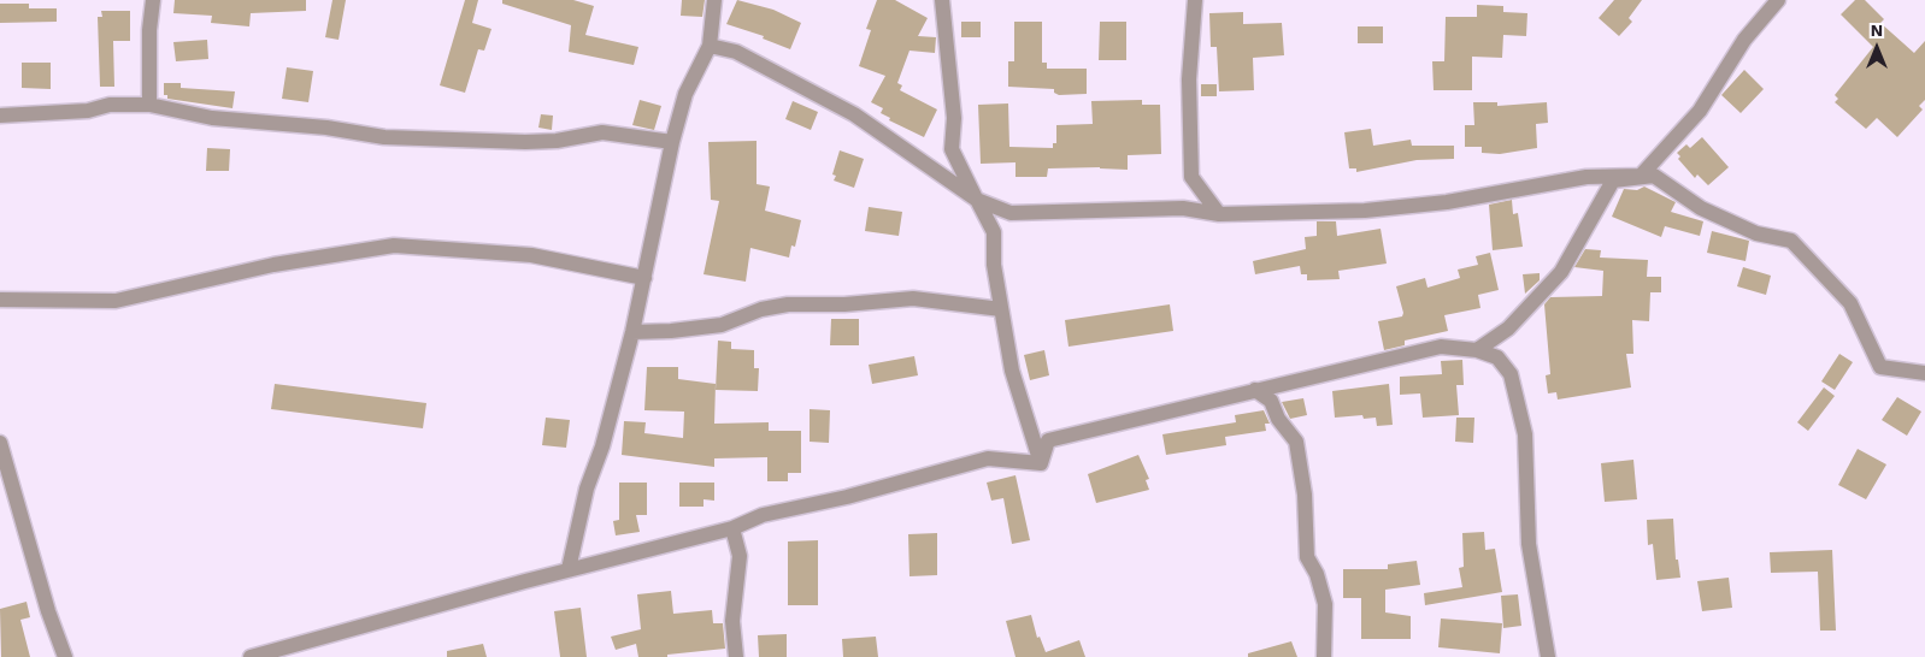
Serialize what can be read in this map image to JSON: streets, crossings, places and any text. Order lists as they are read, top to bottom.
{
  "north": "top"
}
